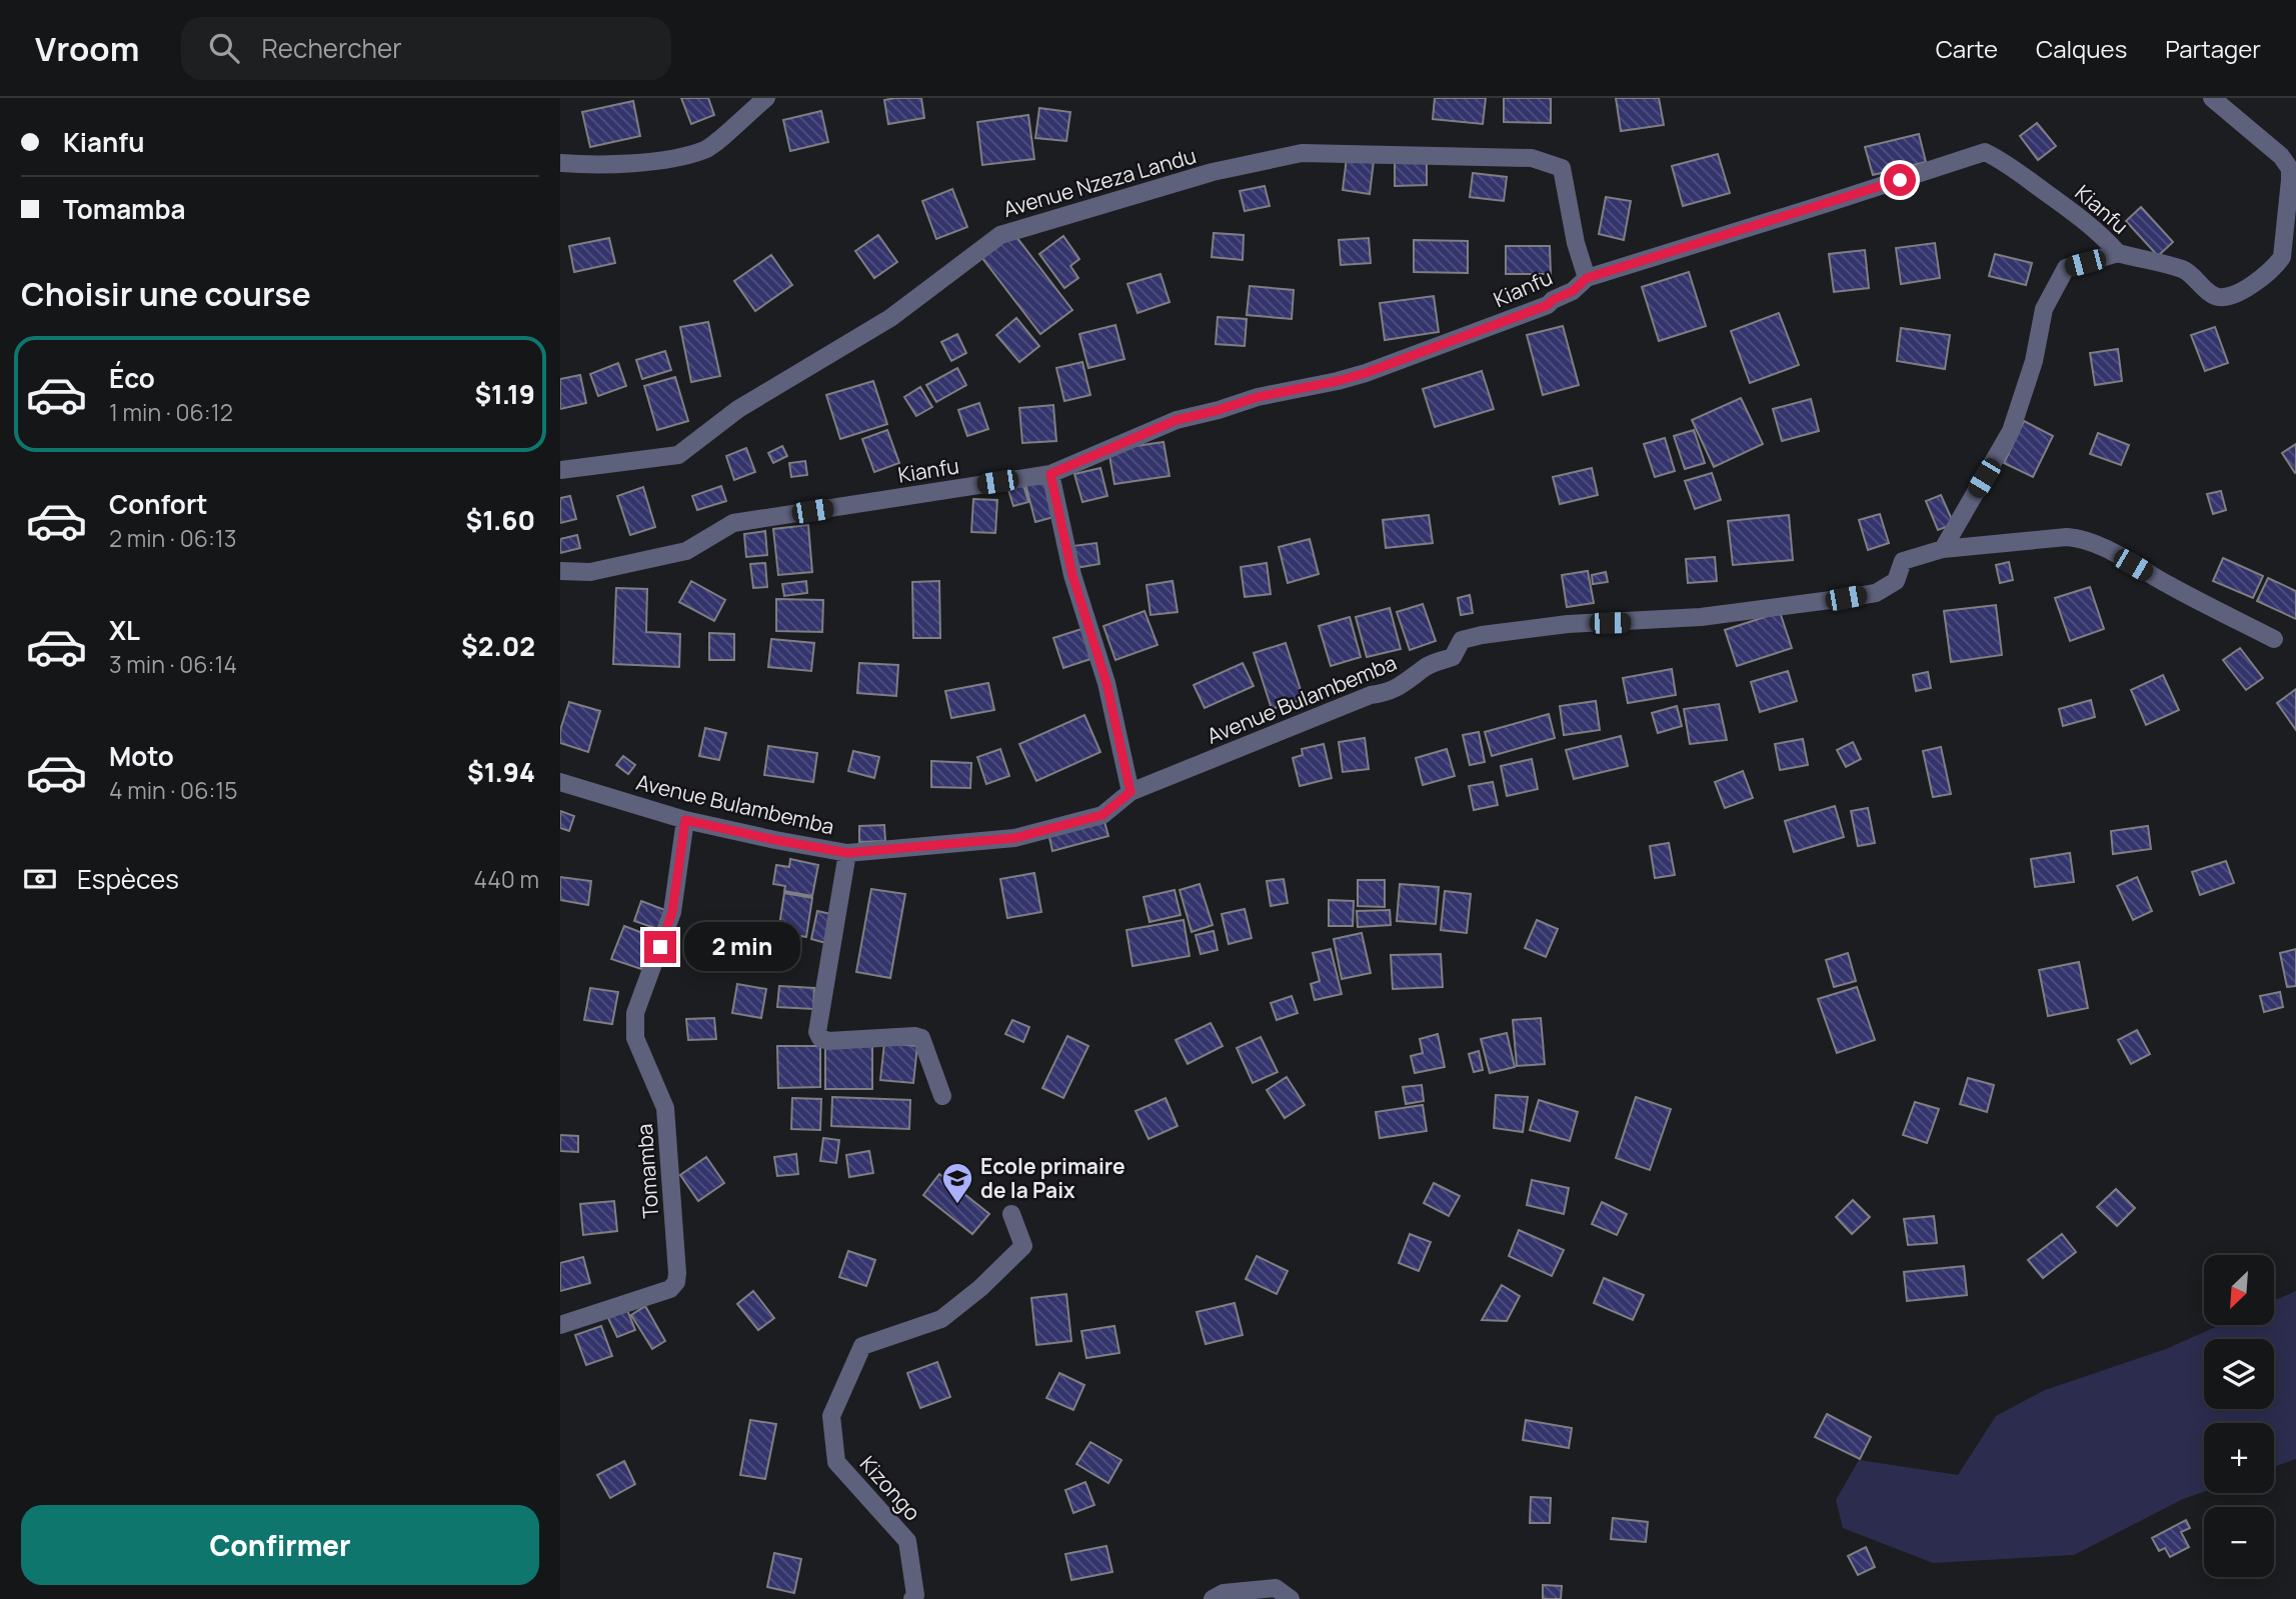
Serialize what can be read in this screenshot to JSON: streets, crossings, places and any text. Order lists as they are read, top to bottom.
{
  "streets": {
    "street": [
      "Avenue Nzeza Landu",
      "Kianfu",
      "Avenue Bulambemba",
      "Tomamba",
      "Kizongo"
    ]
  },
  "crossings": [
    ["Avenue Nzeza Landu", "Kianfu"],
    ["Kianfu", "Avenue Bulambemba"],
    ["Avenue Bulambemba", "Tomamba"]
  ],
  "places": {
    "school or university": ["Ecole primaire de la Paix"]
  },
  "north": "bottom left",
  "page": {
    "header": "Vroom",
    "search": "Rechercher",
    "nav": ["Carte", "Calques", "Partager"],
    "banner": ["Kianfu", "Tomamba"],
    "heading": "Choisir une course",
    "list": [
      {
        "name": "Éco",
        "note": "1 min · 06:12",
        "value": "$1.19"
      },
      {
        "name": "Confort",
        "note": "2 min · 06:13",
        "value": "$1.60"
      },
      {
        "name": "XL",
        "note": "3 min · 06:14",
        "value": "$2.02"
      },
      {
        "name": "Moto",
        "note": "4 min · 06:15",
        "value": "$1.94"
      }
    ],
    "pay": ["Espèces", "440 m"],
    "bubble": "2 min",
    "map_buttons": ["+", "−"],
    "buttons": "Confirmer"
  }
}
